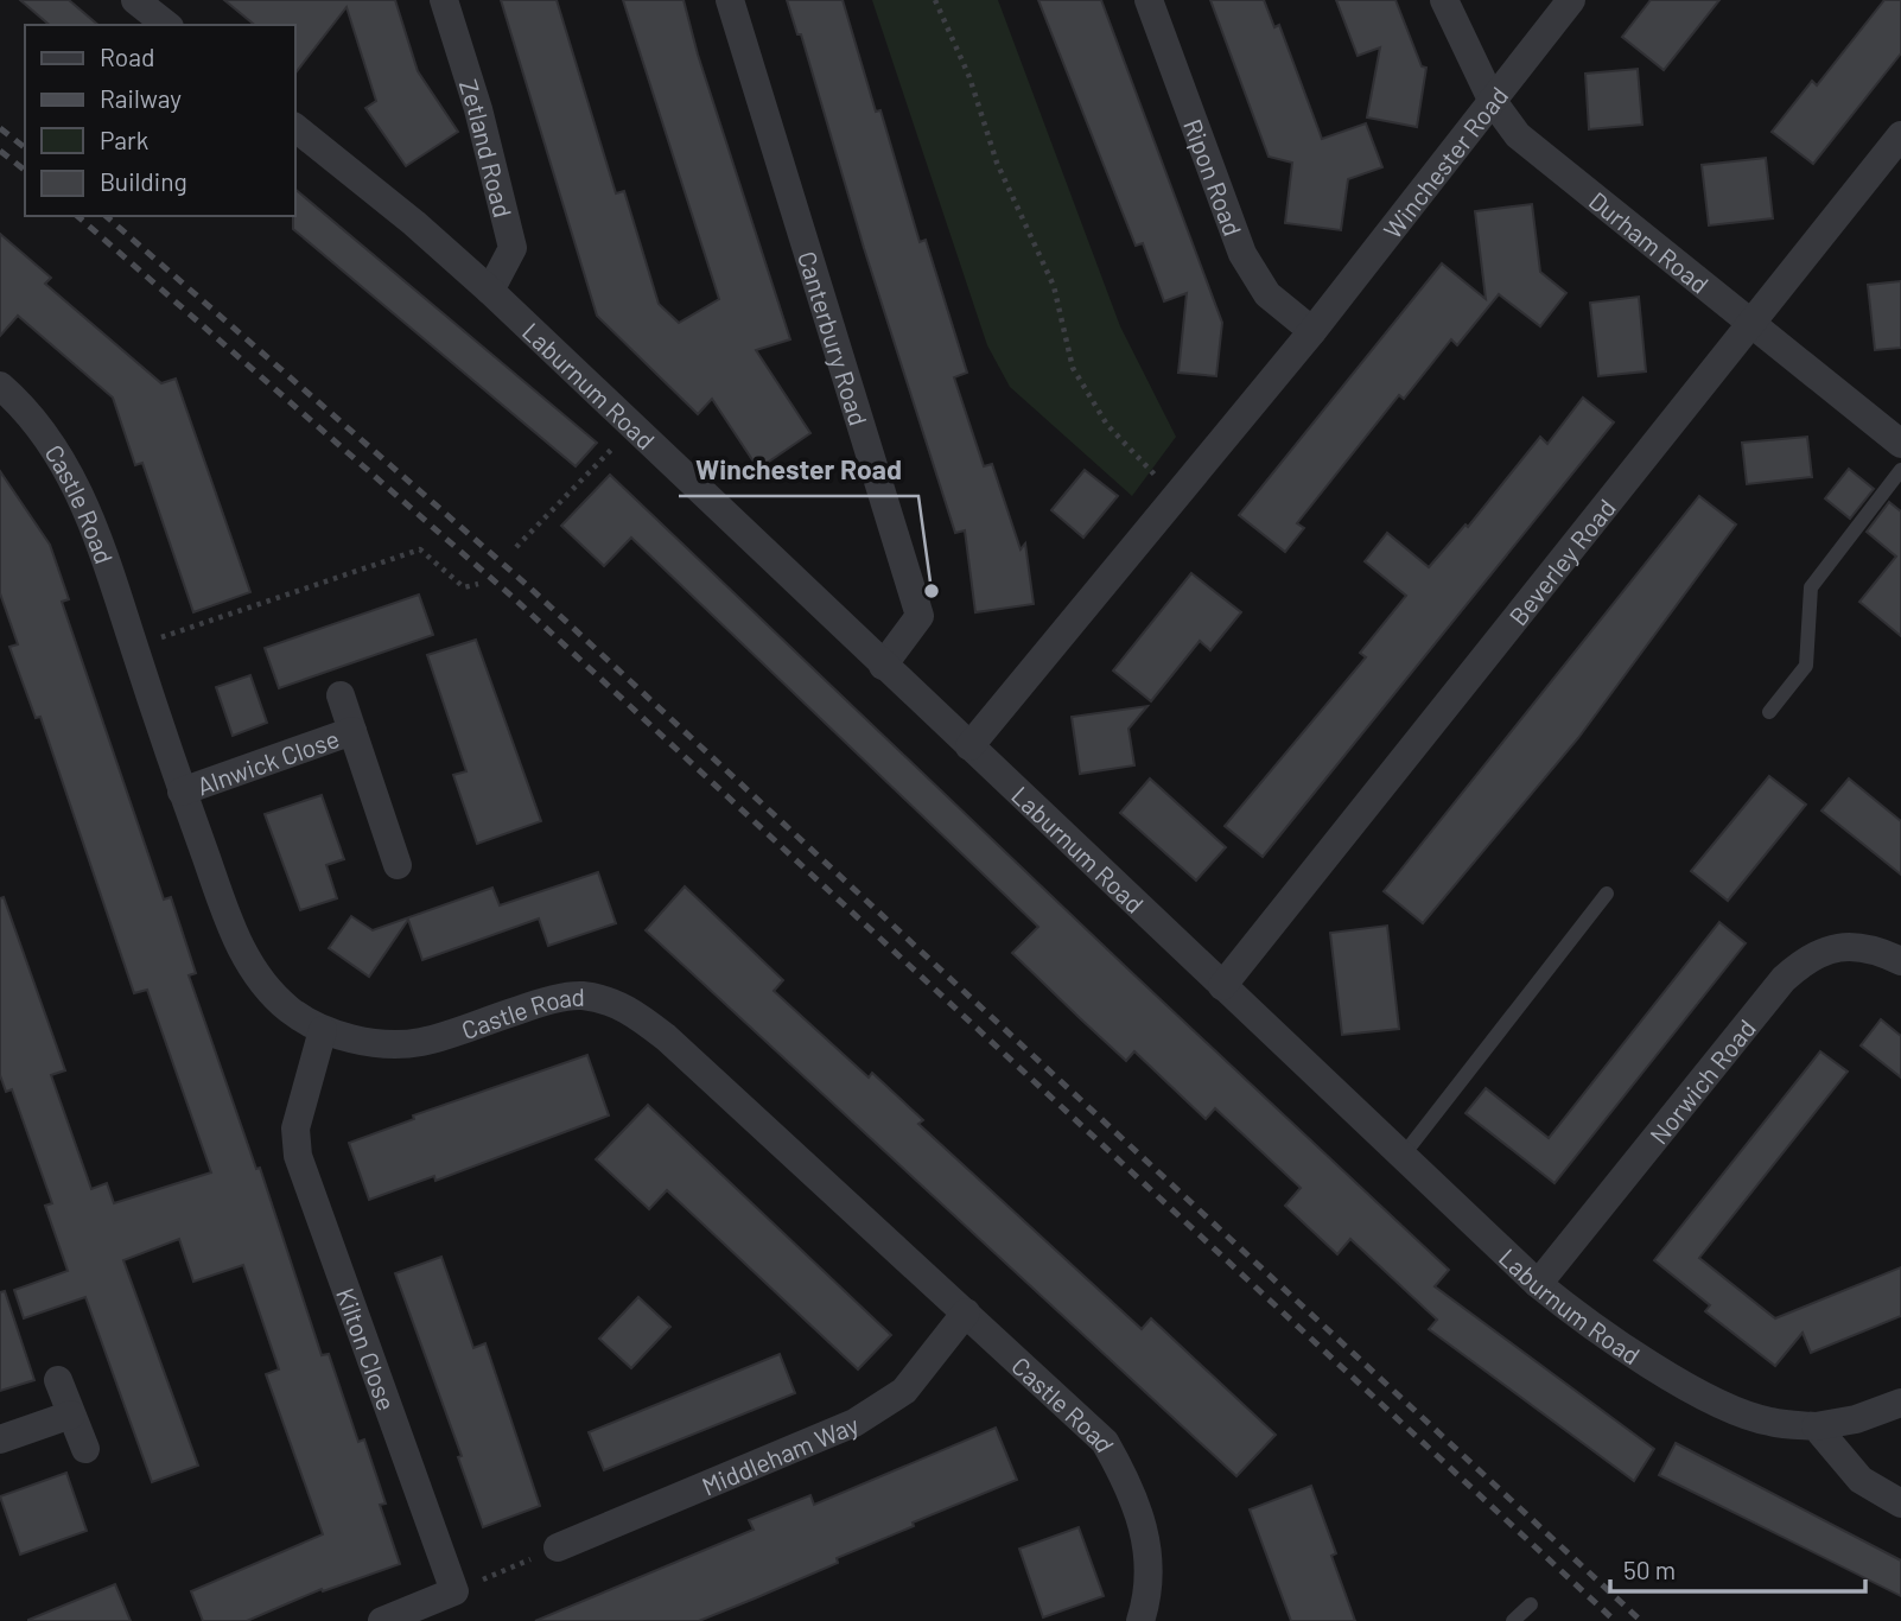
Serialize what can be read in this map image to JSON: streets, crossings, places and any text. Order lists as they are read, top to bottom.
{
  "streets": {
    "street": [
      "Zetland Road",
      "Winchester Road",
      "Ripon Road",
      "Durham Road",
      "Canterbury Road",
      "Laburnum Road",
      "Castle Road",
      "Beverley Road",
      "Alnwick Close",
      "Norwich Road",
      "Kilton Close",
      "Middleham Way"
    ]
  },
  "crossings": [
    ["Zetland Road", "Laburnum Road"],
    ["Winchester Road", "Ripon Road"],
    ["Winchester Road", "Durham Road"],
    ["Winchester Road", "Laburnum Road"],
    ["Durham Road", "Beverley Road"],
    ["Canterbury Road", "Laburnum Road"],
    ["Laburnum Road", "Beverley Road"],
    ["Laburnum Road", "Norwich Road"],
    ["Castle Road", "Alnwick Close"],
    ["Castle Road", "Kilton Close"],
    ["Castle Road", "Middleham Way"]
  ],
  "places": ["Winchester Road"],
  "legend": [
    "Road",
    "Railway",
    "Park",
    "Building"
  ],
  "scale_bar": "50 m"
}
